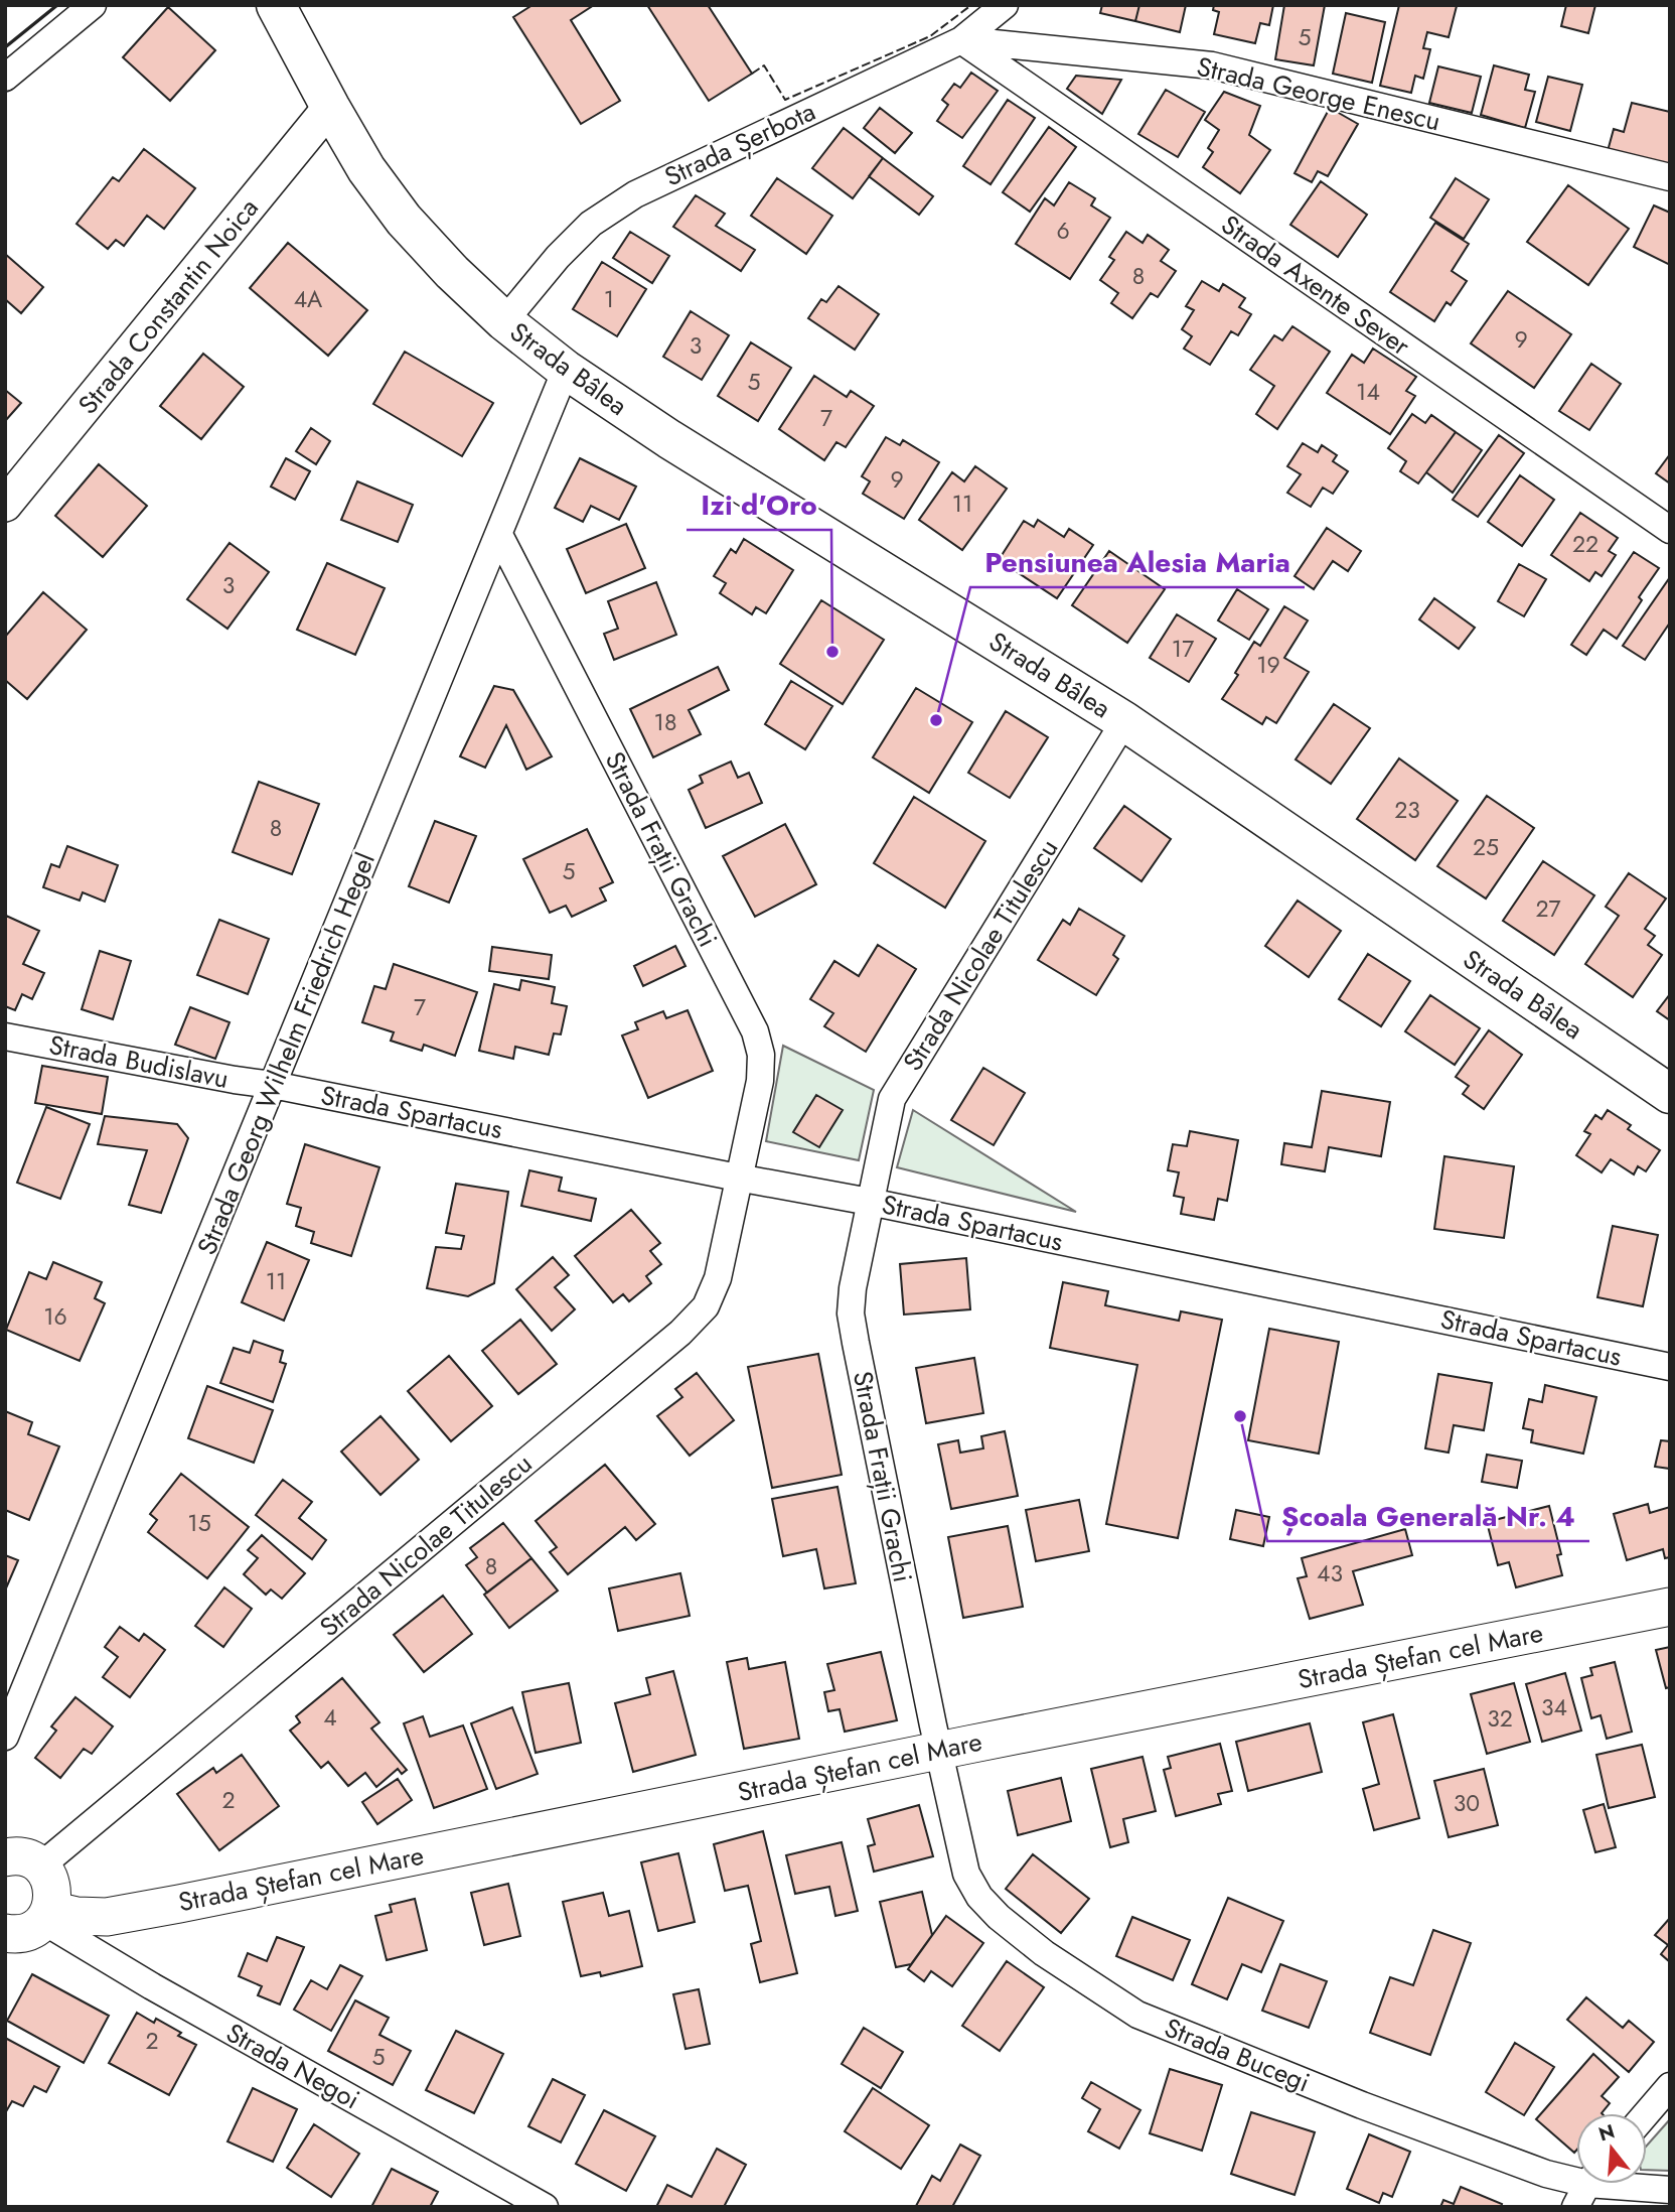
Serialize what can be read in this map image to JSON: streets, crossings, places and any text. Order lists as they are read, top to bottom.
{
  "streets": {
    "main road": ["Strada Bâlea", "Strada Ștefan cel Mare"],
    "street": [
      "Strada George Enescu",
      "Strada Șerbota",
      "Strada Axente Sever",
      "Strada Constantin Noica",
      "Strada Frații Grachi",
      "Strada Nicolae Titulescu",
      "Strada Georg Wilhelm Friedrich Hegel",
      "Strada Budislavu",
      "Strada Spartacus",
      "Strada Bucegi",
      "Strada Negoi"
    ]
  },
  "crossings": [
    ["Strada George Enescu", "Strada Șerbota"],
    ["Strada George Enescu", "Strada Axente Sever"],
    ["Strada Șerbota", "Strada Axente Sever"],
    ["Strada Șerbota", "Strada Bâlea"],
    ["Strada Constantin Noica", "Strada Bâlea"],
    ["Strada Bâlea", "Strada Nicolae Titulescu"],
    ["Strada Bâlea", "Strada Georg Wilhelm Friedrich Hegel"],
    ["Strada Frații Grachi", "Strada Nicolae Titulescu"],
    ["Strada Frații Grachi", "Strada Georg Wilhelm Friedrich Hegel"],
    ["Strada Frații Grachi", "Strada Spartacus"],
    ["Strada Frații Grachi", "Strada Ștefan cel Mare"],
    ["Strada Frații Grachi", "Strada Bucegi"],
    ["Strada Nicolae Titulescu", "Strada Spartacus"],
    ["Strada Georg Wilhelm Friedrich Hegel", "Strada Budislavu"],
    ["Strada Georg Wilhelm Friedrich Hegel", "Strada Spartacus"],
    ["Strada Budislavu", "Strada Spartacus"],
    ["Strada Ștefan cel Mare", "Strada Bucegi"],
    ["Strada Ștefan cel Mare", "Strada Negoi"]
  ],
  "places": ["Izi d'Oro", "Pensiunea Alesia Maria", "Școala Generală Nr. 4"],
  "house_numbers": [
    "5",
    "6",
    "8",
    "4A",
    "1",
    "9",
    "3",
    "5",
    "14",
    "7",
    "9",
    "11",
    "22",
    "3",
    "17",
    "19",
    "18",
    "23",
    "8",
    "25",
    "5",
    "27",
    "7",
    "11",
    "16",
    "15",
    "8",
    "43",
    "34",
    "4",
    "32",
    "2",
    "30",
    "2",
    "5"
  ],
  "north": "top"
}
